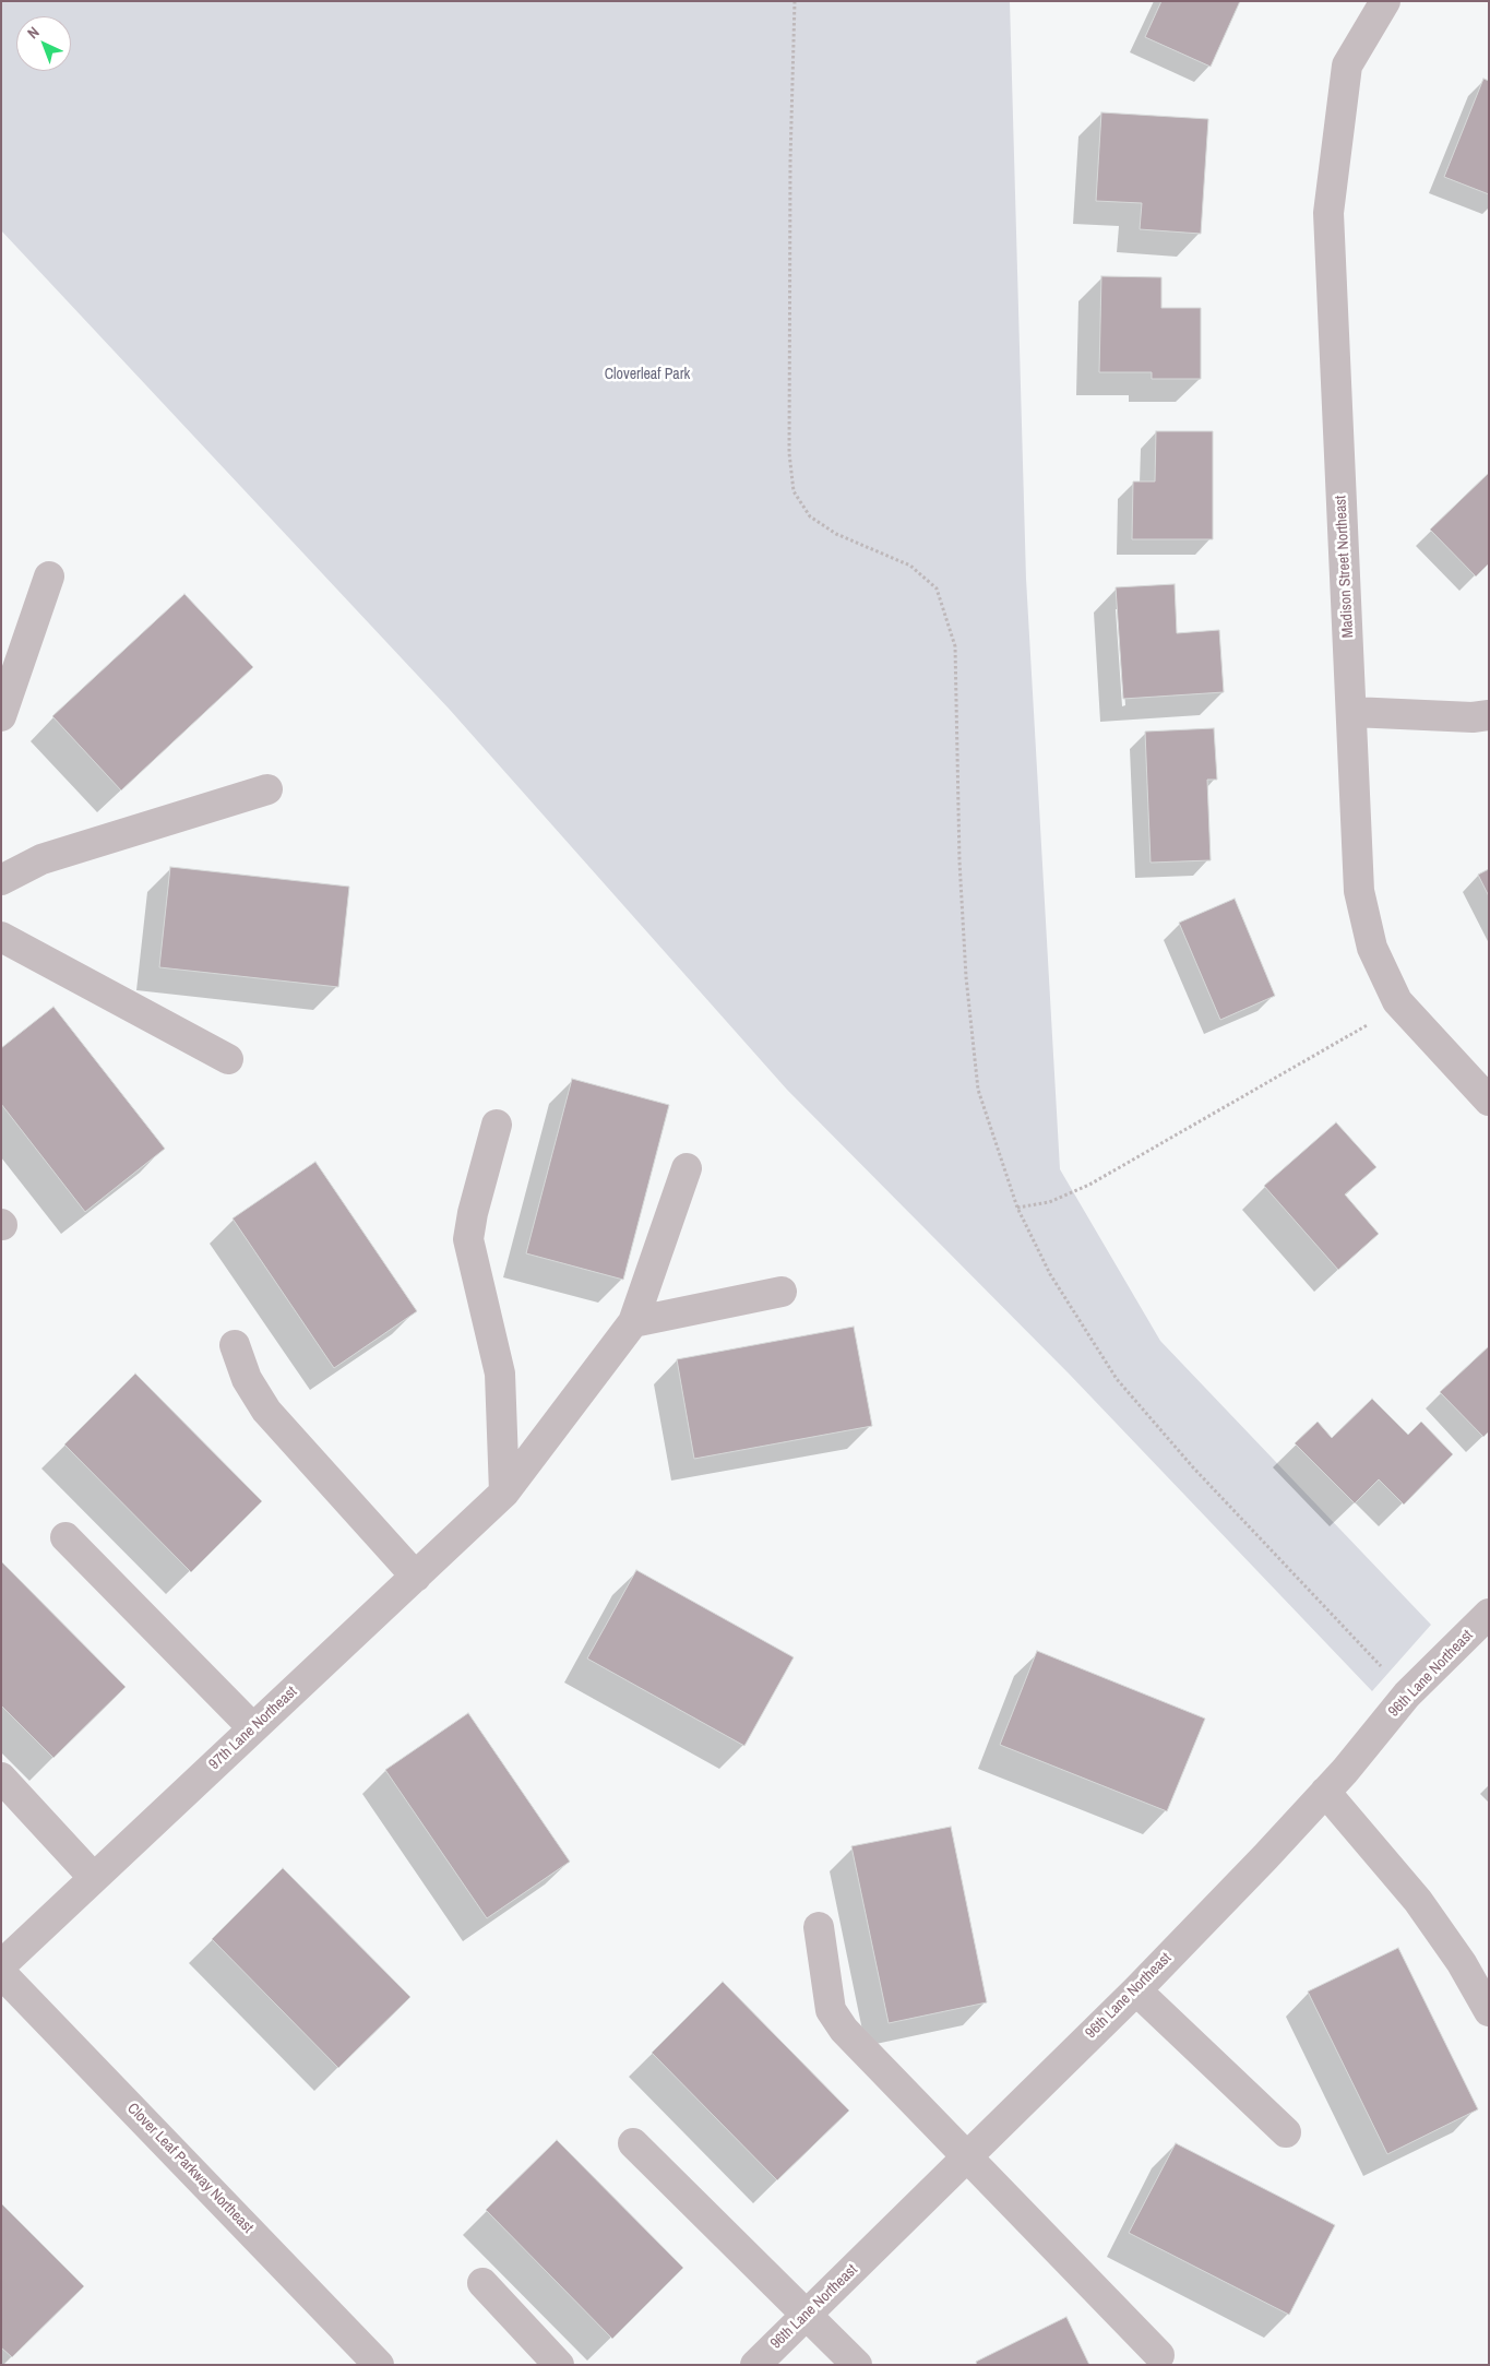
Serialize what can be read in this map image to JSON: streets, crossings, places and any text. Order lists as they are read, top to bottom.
{
  "streets": {
    "street": [
      "Madison Street Northeast",
      "96th Lane Northeast",
      "97th Lane Northeast",
      "Clover Leaf Parkway Northeast"
    ]
  },
  "parks": ["Cloverleaf Park"],
  "north": "top left"
}
